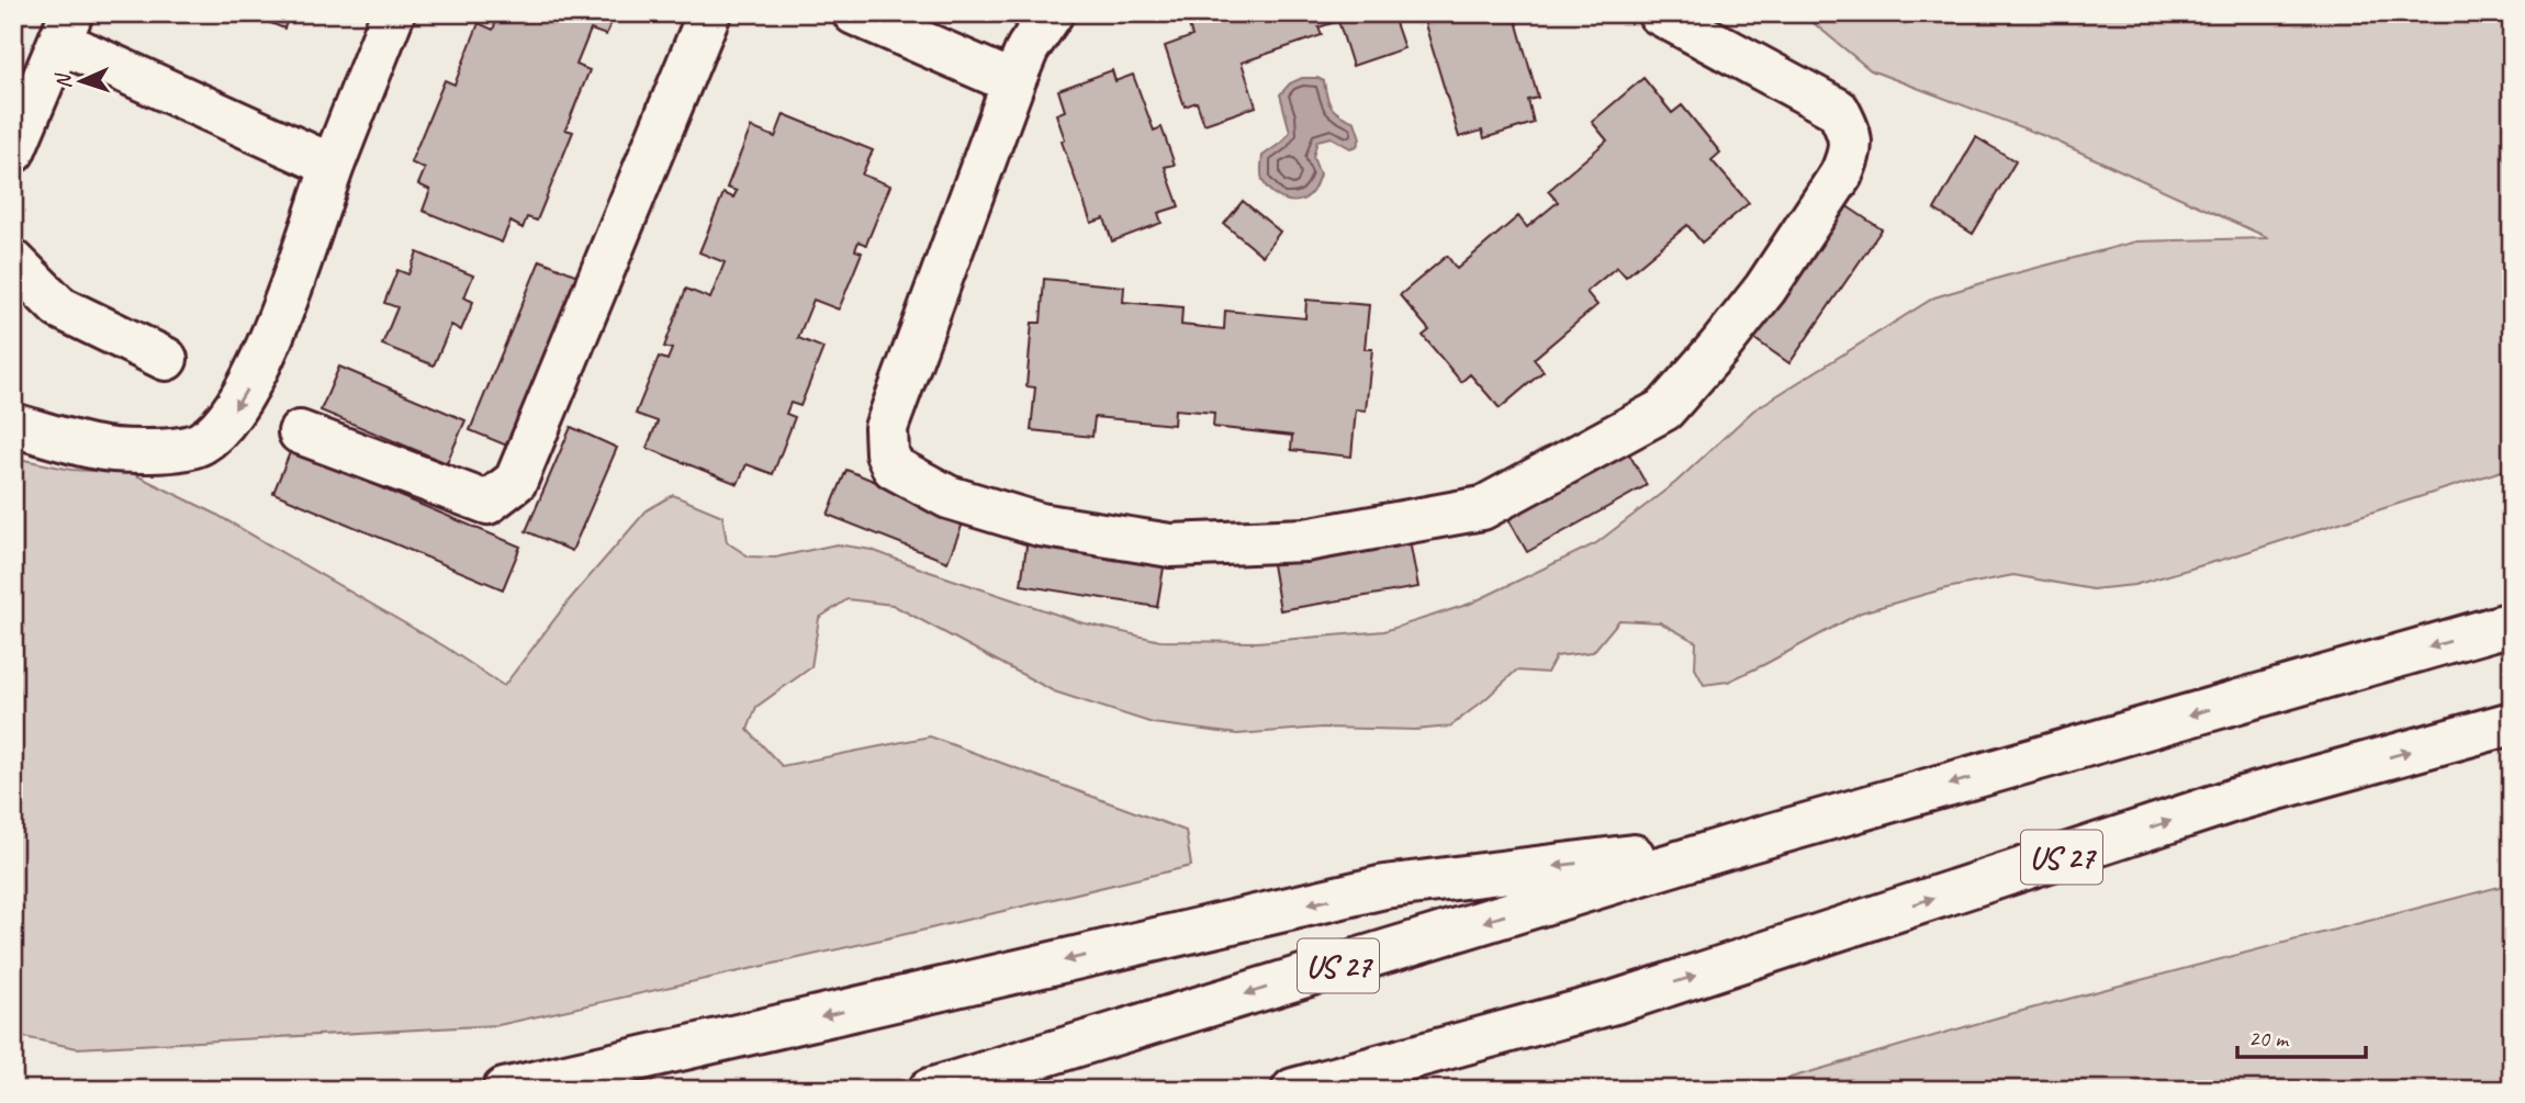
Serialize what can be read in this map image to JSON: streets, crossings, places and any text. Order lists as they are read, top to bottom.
{
  "streets": {
    "main road": ["US 27"]
  },
  "scale_bar": "20 m",
  "north": "left"
}
